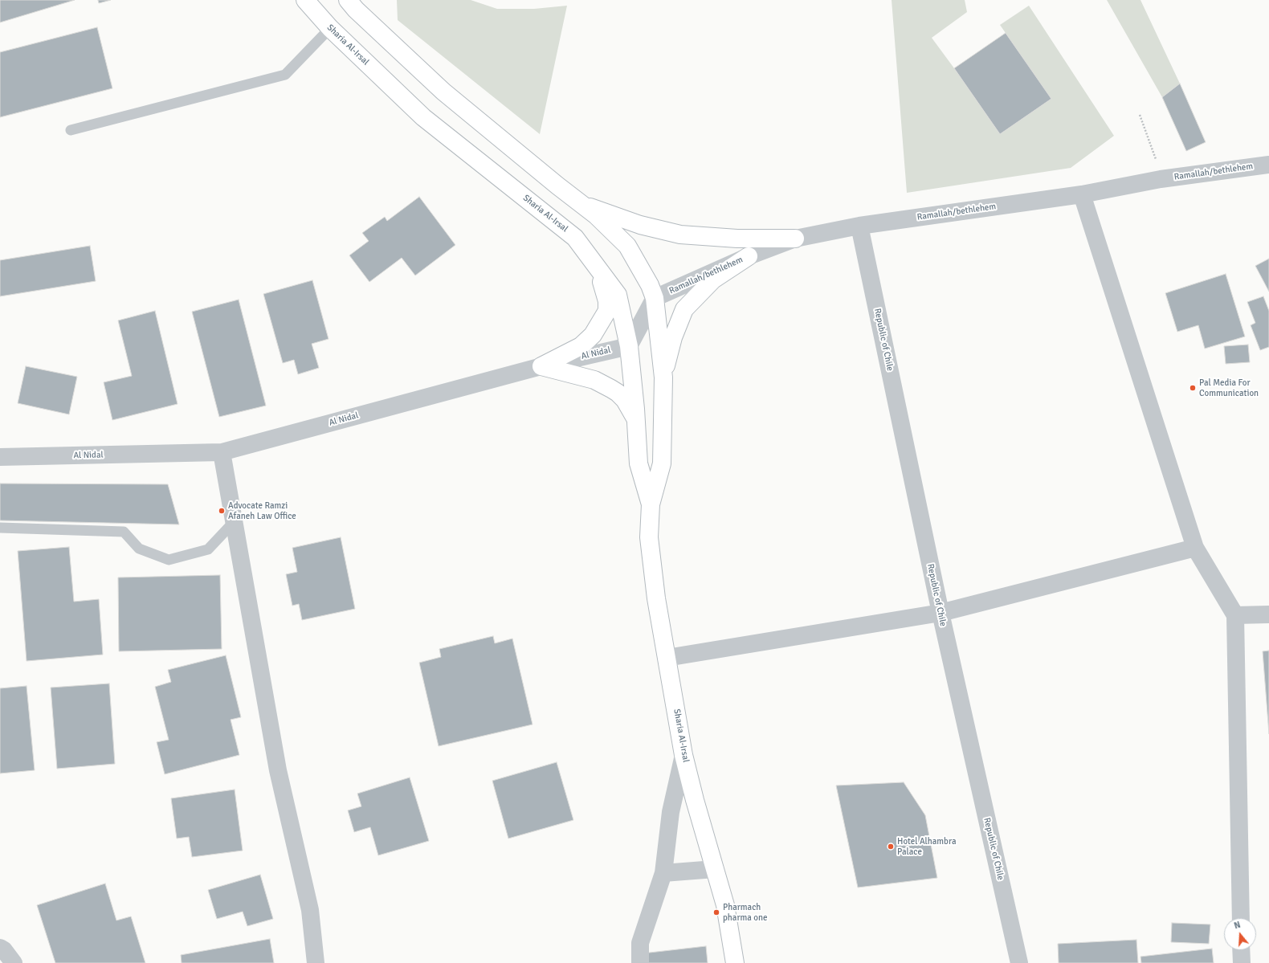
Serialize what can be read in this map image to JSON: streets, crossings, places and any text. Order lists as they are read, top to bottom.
{
  "streets": {
    "main road": ["Sharia Al-Irsal"],
    "street": ["Ramallah/bethlehem", "Republic of Chile", "Al Nidal"]
  },
  "crossings": [
    ["Sharia Al-Irsal", "Ramallah/bethlehem"],
    ["Sharia Al-Irsal", "Al Nidal"],
    ["Ramallah/bethlehem", "Republic of Chile"]
  ],
  "places": [
    "Pal Media For Communication",
    "Advocate Ramzi Afaneh Law Office",
    "Hotel Alhambra Palace",
    "Pharmach pharma one"
  ],
  "north": "top"
}
